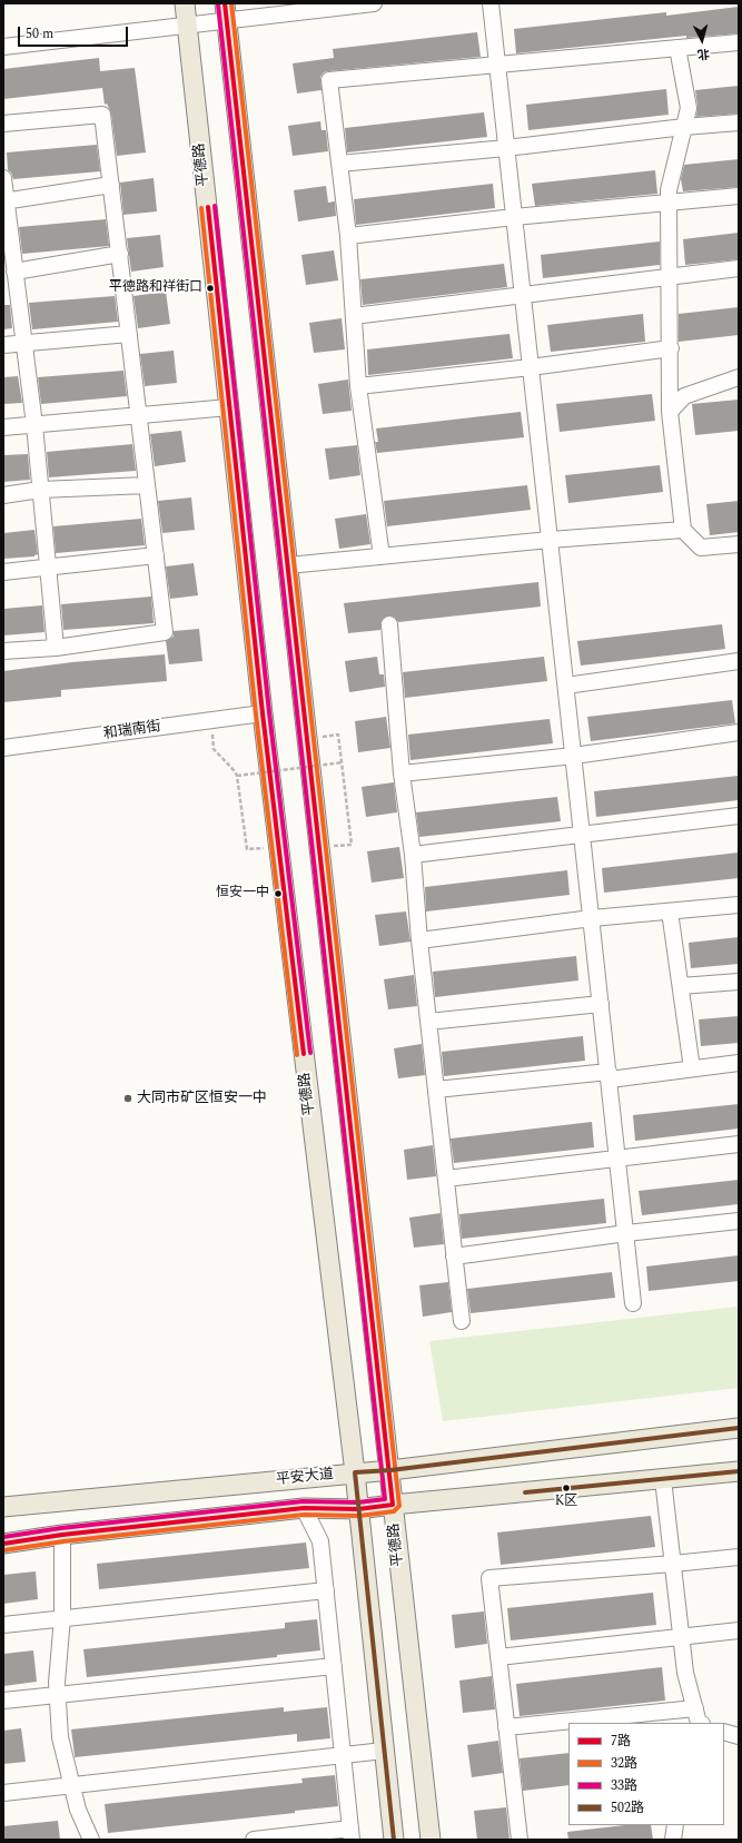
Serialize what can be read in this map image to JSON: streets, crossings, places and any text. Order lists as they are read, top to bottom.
{
  "streets": {
    "main road": ["平德路", "平安大道"],
    "street": ["和瑞南街"]
  },
  "crossings": [
    ["平德路", "和瑞南街"],
    ["平德路", "平安大道"]
  ],
  "places": [
    "平德路和祥街口",
    "恒安一中",
    "大同市矿区恒安一中",
    "K区"
  ],
  "lines": [
    "transit line 7路",
    "transit line 32路",
    "transit line 33路",
    "transit line 502路"
  ],
  "legend": [
    "7路",
    "32路",
    "33路",
    "502路"
  ],
  "scale_bar": "50 m",
  "north": "bottom"
}
